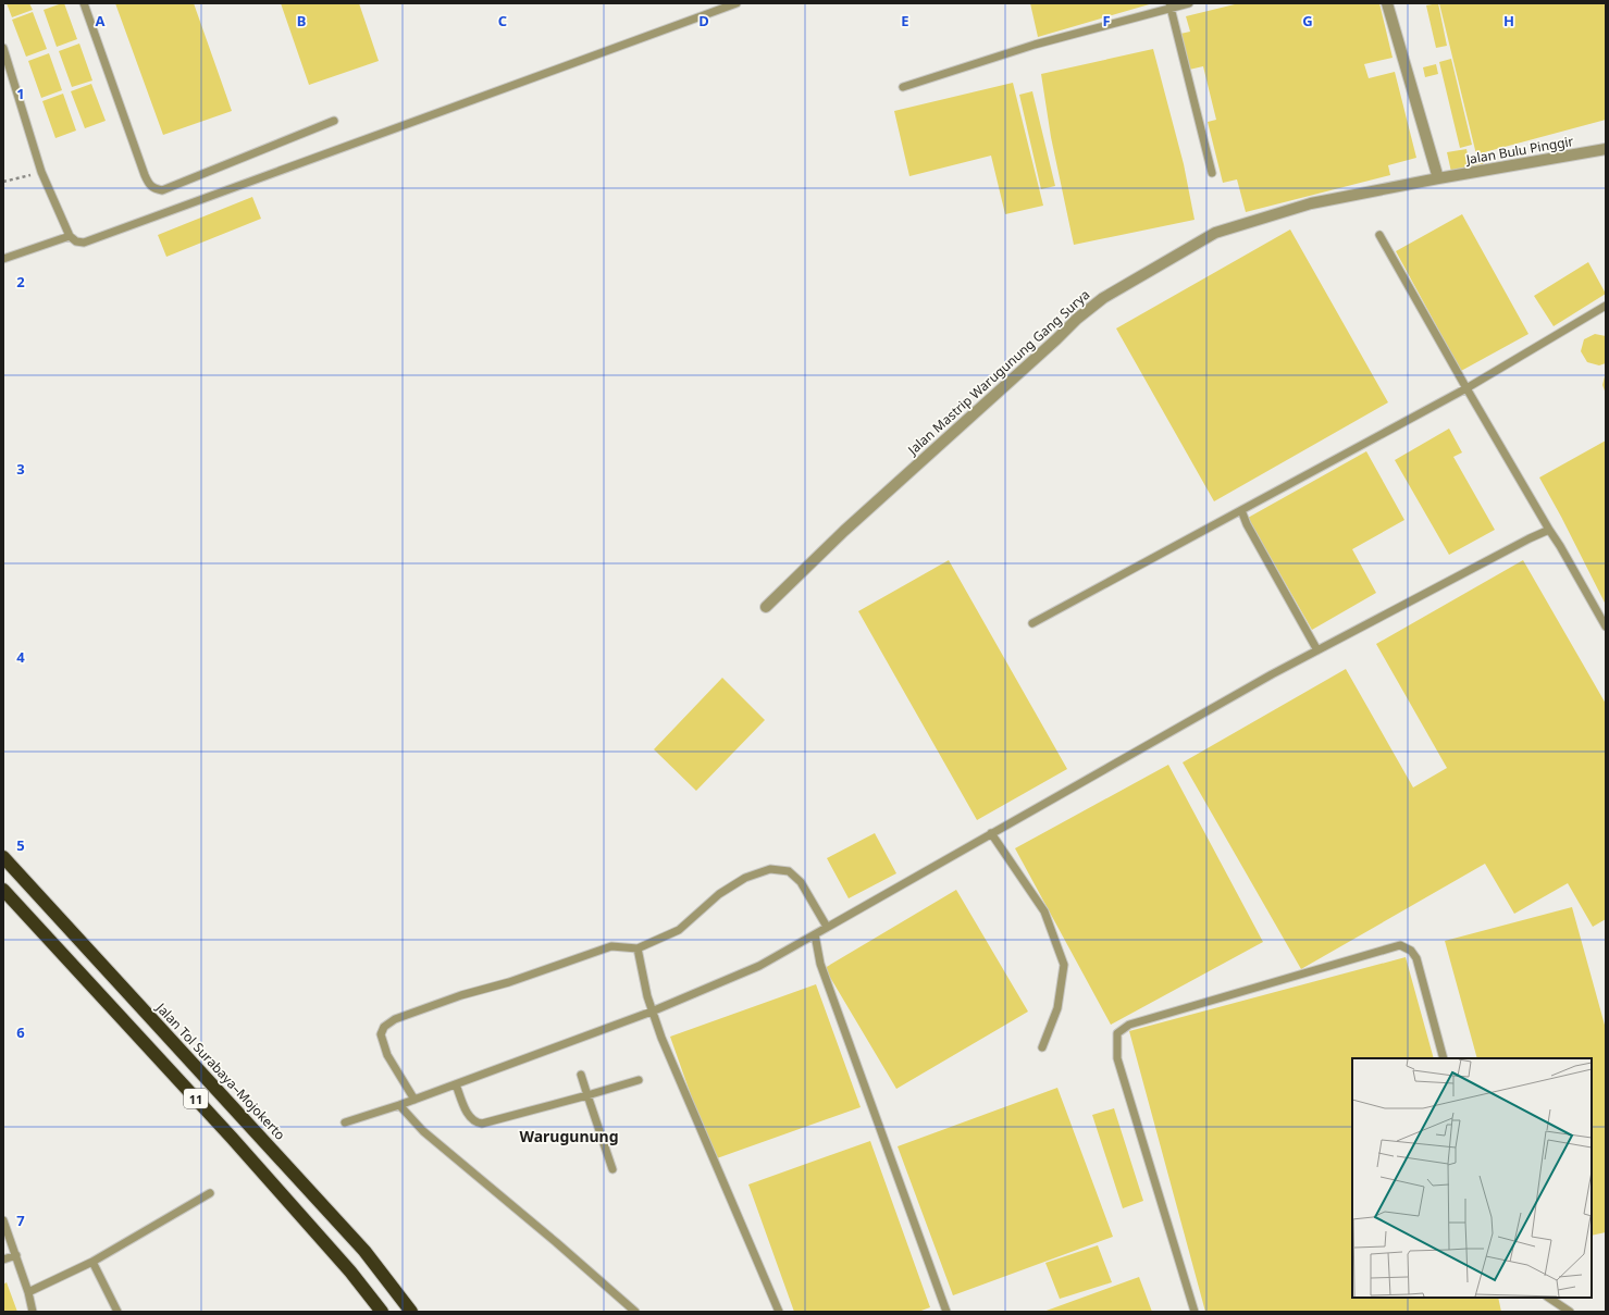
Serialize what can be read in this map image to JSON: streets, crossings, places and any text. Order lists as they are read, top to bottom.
{
  "streets": {
    "highway": ["Jalan Tol Surabaya–Mojokerto", "11"],
    "street": ["Jalan Bulu Pinggir", "Jalan Mastrip Warugunung Gang Surya"]
  },
  "crossings": [
    ["Jalan Bulu Pinggir", "Jalan Mastrip Warugunung Gang Surya"]
  ],
  "districts": ["Warugunung"],
  "grid": {
    "columns": [
      "A",
      "B",
      "C",
      "D",
      "E",
      "F",
      "G",
      "H"
    ],
    "rows": [
      "1",
      "2",
      "3",
      "4",
      "5",
      "6",
      "7"
    ]
  }
}
